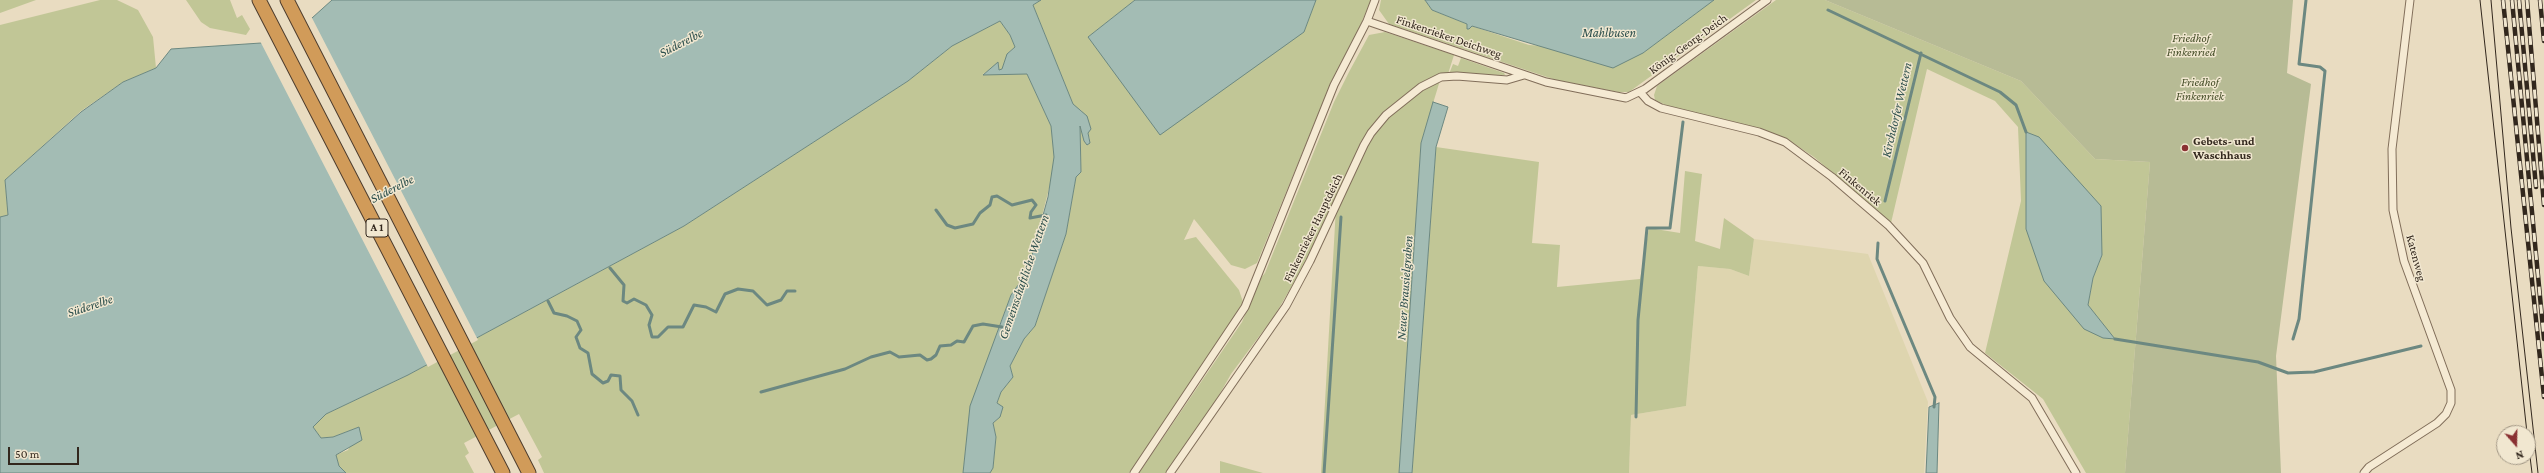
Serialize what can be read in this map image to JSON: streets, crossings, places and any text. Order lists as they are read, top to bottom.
{
  "streets": {
    "highway": ["A 1"],
    "street": [
      "Finkenrieker Deichweg",
      "König-Georg-Deich",
      "Finkenriek",
      "Finkenrieker Hauptdeich",
      "Katenweg"
    ]
  },
  "crossings": [
    ["Finkenrieker Deichweg", "Finkenrieker Hauptdeich"],
    ["König-Georg-Deich", "Finkenriek"]
  ],
  "water": [
    "Mahlbusen",
    "Süderelbe",
    "Kirchdorfer Wettern",
    "Gemeinschaftliche Wettern",
    "Neuer Brausielgraben"
  ],
  "parks": ["Friedhof Finkenried", "Friedhof Finkenriek"],
  "places": ["Gebets- und Waschhaus"],
  "scale_bar": "50 m",
  "north": "bottom"
}
